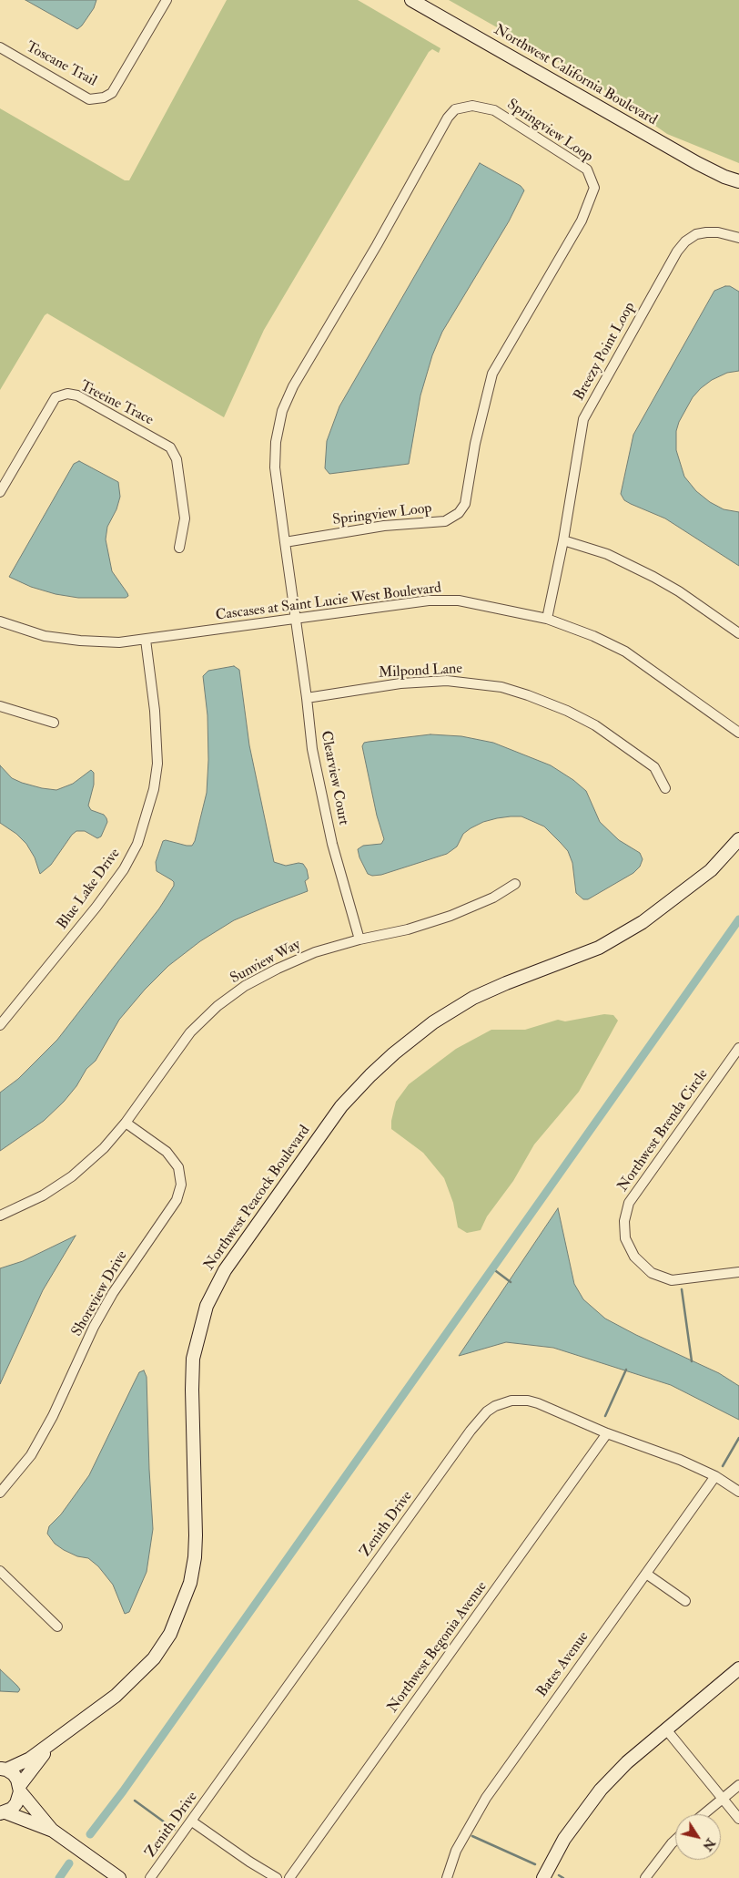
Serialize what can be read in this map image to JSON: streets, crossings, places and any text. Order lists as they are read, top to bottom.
{
  "streets": {
    "street": [
      "Toscane Trail",
      "Northwest California Boulevard",
      "Springview Loop",
      "Breezy Point Loop",
      "Treeine Trace",
      "Cascases at Saint Lucie West Boulevard",
      "Milpond Lane",
      "Clearview Court",
      "Blue Lake Drive",
      "Sunview Way",
      "Northwest Brenda Circle",
      "Northwest Peacock Boulevard",
      "Shoreview Drive",
      "Zenith Drive",
      "Northwest Begonia Avenue",
      "Bates Avenue"
    ]
  },
  "crossings": [
    ["Springview Loop", "Cascases at Saint Lucie West Boulevard"],
    ["Springview Loop", "Clearview Court"],
    ["Breezy Point Loop", "Cascases at Saint Lucie West Boulevard"],
    ["Cascases at Saint Lucie West Boulevard", "Clearview Court"],
    ["Cascases at Saint Lucie West Boulevard", "Blue Lake Drive"],
    ["Milpond Lane", "Clearview Court"],
    ["Clearview Court", "Sunview Way"],
    ["Sunview Way", "Shoreview Drive"],
    ["Zenith Drive", "Northwest Begonia Avenue"],
    ["Zenith Drive", "Bates Avenue"]
  ],
  "north": "bottom right"
}
